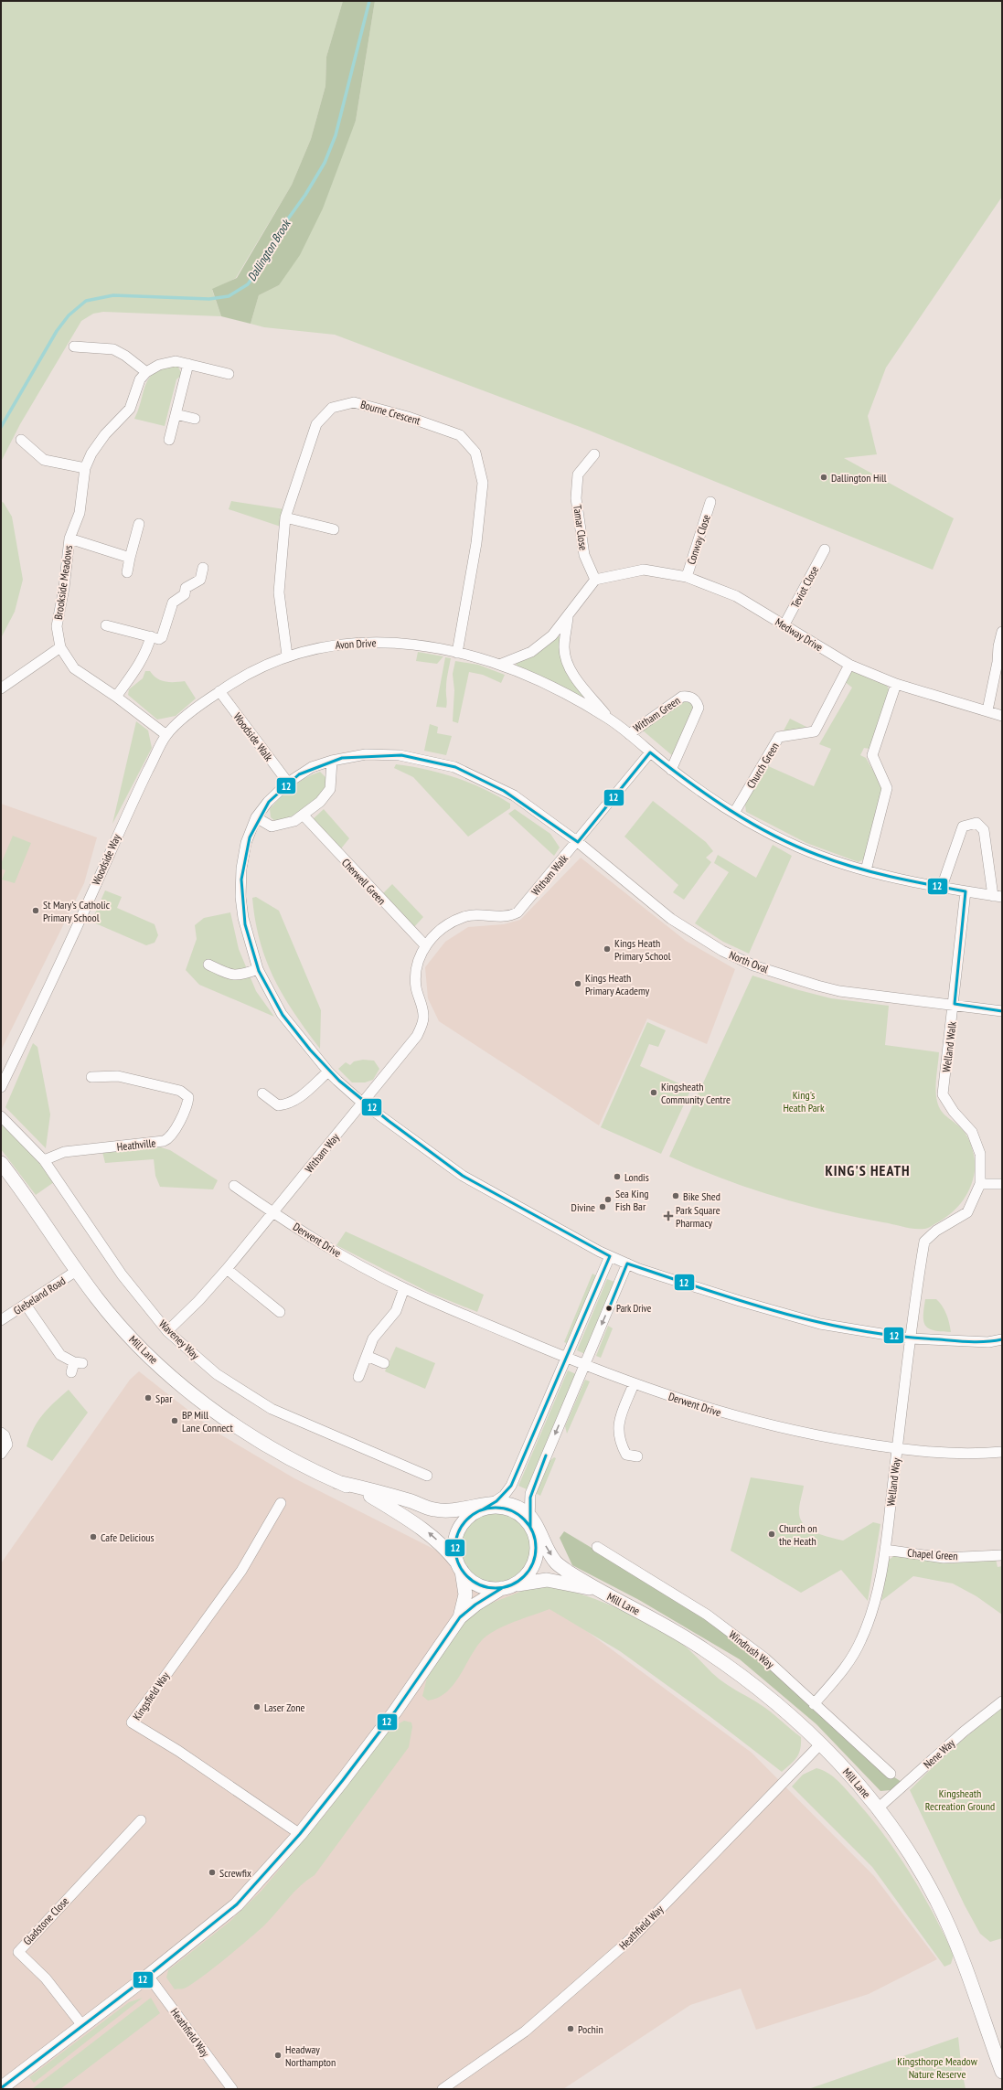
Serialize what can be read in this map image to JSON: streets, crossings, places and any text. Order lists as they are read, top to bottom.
{
  "streets": {
    "street": [
      "Bourne Crescent",
      "Tamar Close",
      "Conway Close",
      "Brookside Meadows",
      "Teviot Close",
      "Medway Drive",
      "Avon Drive",
      "Witham Green",
      "Woodside Walk",
      "Church Green",
      "Woodside Way",
      "Witham Walk",
      "Cherwell Green",
      "North Oval",
      "Welland Walk",
      "Heathville",
      "Witham Way",
      "Derwent Drive",
      "Glebeland Road",
      "Waveney Way",
      "Mill Lane",
      "Welland Way",
      "Chapel Green",
      "Windrush Way",
      "Kingsfield Way",
      "Nene Way",
      "Gladstone Close",
      "Heathfield Way"
    ]
  },
  "crossings": [
    ["Bourne Crescent", "Avon Drive"],
    ["Tamar Close", "Medway Drive"],
    ["Conway Close", "Medway Drive"],
    ["Brookside Meadows", "Woodside Way"],
    ["Teviot Close", "Medway Drive"],
    ["Medway Drive", "Church Green"],
    ["Avon Drive", "Witham Green"],
    ["Avon Drive", "Woodside Walk"],
    ["Avon Drive", "Church Green"],
    ["Avon Drive", "Woodside Way"],
    ["Avon Drive", "Witham Walk"],
    ["Avon Drive", "Welland Walk"],
    ["Woodside Walk", "Woodside Way"],
    ["Woodside Walk", "North Oval"],
    ["Witham Walk", "Cherwell Green"],
    ["Witham Walk", "North Oval"],
    ["Witham Walk", "Witham Way"],
    ["Cherwell Green", "Witham Way"],
    ["North Oval", "Welland Walk"],
    ["North Oval", "Witham Way"],
    ["North Oval", "Welland Way"],
    ["Welland Walk", "Welland Way"],
    ["Heathville", "Waveney Way"],
    ["Witham Way", "Derwent Drive"],
    ["Witham Way", "Waveney Way"],
    ["Derwent Drive", "Welland Way"],
    ["Glebeland Road", "Mill Lane"],
    ["Mill Lane", "Nene Way"],
    ["Mill Lane", "Heathfield Way"],
    ["Welland Way", "Chapel Green"],
    ["Welland Way", "Windrush Way"]
  ],
  "districts": ["KING'S HEATH"],
  "water": ["Dallington Brook"],
  "parks": ["King's Heath Park", "Kingsheath Recreation Ground", "Kingsthorpe Meadow Nature Reserve"],
  "places": {
    "other": [
      "Dallington Hill",
      "St Mary's Catholic Primary School",
      "Kings Heath Primary School",
      "Kings Heath Primary Academy",
      "Kingsheath Community Centre",
      "Londis",
      "Bike Shed",
      "Sea King Fish Bar",
      "Divine",
      "Park Drive",
      "Spar",
      "BP Mill Lane Connect",
      "Church on the Heath",
      "Cafe Delicious",
      "Laser Zone",
      "Screwfix",
      "Pochin",
      "Headway Northampton"
    ],
    "health": ["Park Square Pharmacy"]
  },
  "lines": ["transit line 12"]
}
